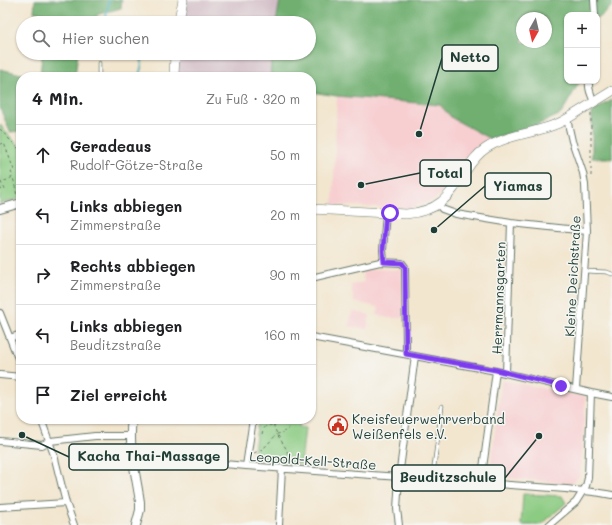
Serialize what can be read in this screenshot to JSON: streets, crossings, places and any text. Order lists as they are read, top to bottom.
{
  "streets": {
    "street": ["Kleine Deichstraße", "Herrmannsgarten", "Leopold-Kell-Straße"]
  },
  "places": {
    "other": [
      "Netto",
      "Total",
      "Yiamas",
      "Kacha Thai-Massage",
      "Beuditzschule"
    ],
    "public building": ["Kreisfeuerwehrverband Weißenfels e.V."]
  },
  "north": "bottom",
  "page": {
    "map_buttons": ["+", "−"],
    "search": "Hier suchen",
    "heading": ["4 Min.", "Zu Fuß · 320 m"],
    "list": [
      ["Geradeaus", "Rudolf-Götze-Straße", "50 m"],
      ["Links abbiegen", "Zimmerstraße", "20 m"],
      ["Rechts abbiegen", "Zimmerstraße", "90 m"],
      ["Links abbiegen", "Beuditzstraße", "160 m"],
      "Ziel erreicht"
    ]
  }
}
